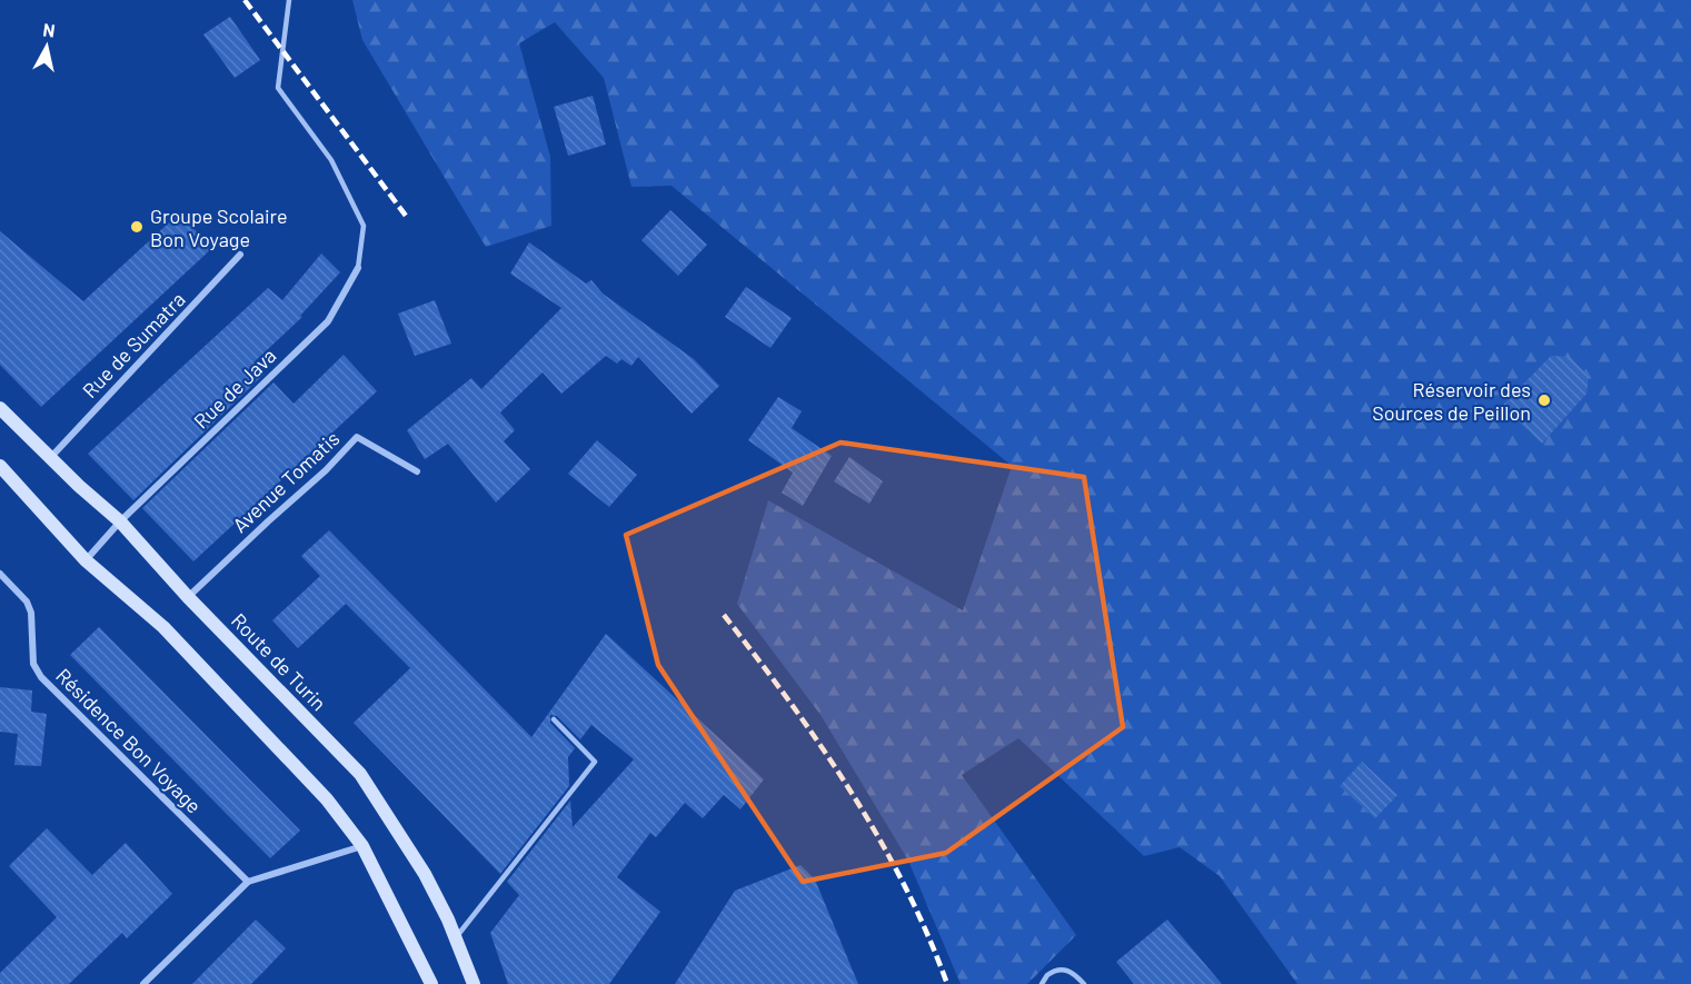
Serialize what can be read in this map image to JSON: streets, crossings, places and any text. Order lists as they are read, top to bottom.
{
  "streets": {
    "main road": ["Route de Turin"],
    "street": [
      "Rue de Sumatra",
      "Rue de Java",
      "Avenue Tomatis",
      "Résidence Bon Voyage"
    ]
  },
  "crossings": [
    ["Rue de Sumatra", "Route de Turin"],
    ["Rue de Java", "Route de Turin"],
    ["Avenue Tomatis", "Route de Turin"]
  ],
  "places": ["Groupe Scolaire Bon Voyage", "Réservoir des Sources de Peillon"],
  "north": "top"
}
